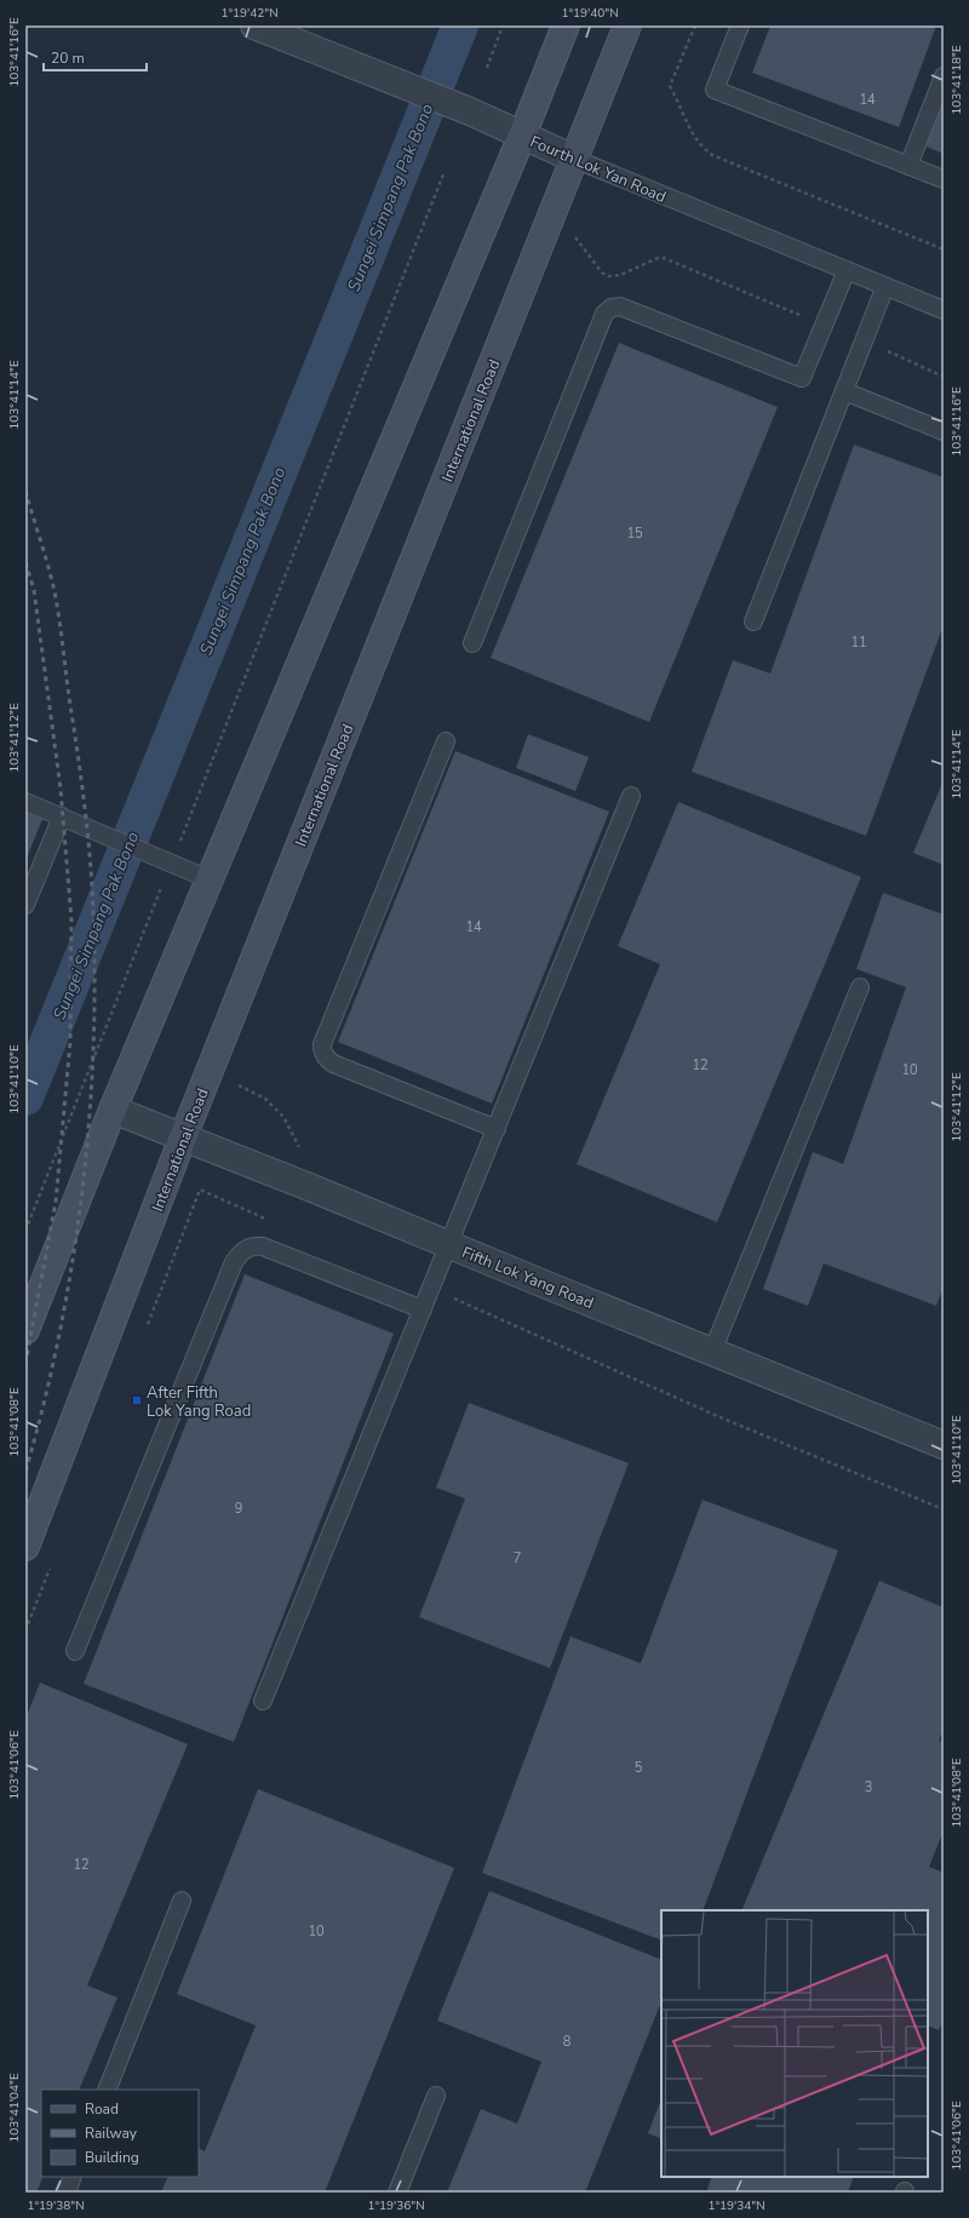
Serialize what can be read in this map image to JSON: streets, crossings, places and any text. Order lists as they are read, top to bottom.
{
  "streets": {
    "main road": ["International Road"],
    "street": ["Fourth Lok Yan Road", "Fifth Lok Yang Road"]
  },
  "crossings": [
    ["Fourth Lok Yan Road", "International Road"],
    ["International Road", "Fifth Lok Yang Road"]
  ],
  "water": ["Sungei Simpang Pak Bono"],
  "places": {
    "transit": ["After Fifth Lok Yang Road"]
  },
  "house_numbers": [
    "14",
    "15",
    "11",
    "14",
    "12",
    "10",
    "9",
    "7",
    "5",
    "3",
    "12",
    "10",
    "8"
  ],
  "legend": ["Road", "Railway", "Building"],
  "scale_bar": "20 m",
  "coordinates": [
    "1°19'42\"N",
    "1°19'40\"N",
    "103°41'16\"E",
    "103°41'18\"E",
    "103°41'14\"E",
    "103°41'12\"E",
    "103°41'10\"E",
    "103°41'08\"E",
    "103°41'06\"E",
    "103°41'04\"E",
    "1°19'38\"N",
    "1°19'36\"N",
    "1°19'34\"N"
  ]
}
